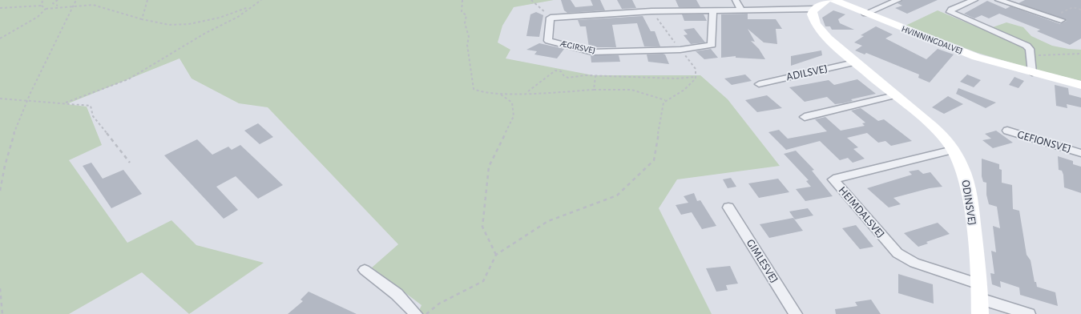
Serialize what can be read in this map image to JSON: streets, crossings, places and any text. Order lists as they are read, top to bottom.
{
  "streets": {
    "street": [
      "HVINNINGDALVEJ",
      "ÆGIRSVEJ",
      "ADILSVEJ",
      "GEFIONSVEJ",
      "ODINSVEJ",
      "HEIMDALSVEJ",
      "GIMLESVEJ"
    ]
  },
  "crossings": [
    ["ADILSVEJ", "ODINSVEJ"],
    ["ODINSVEJ", "HEIMDALSVEJ"]
  ]
}
